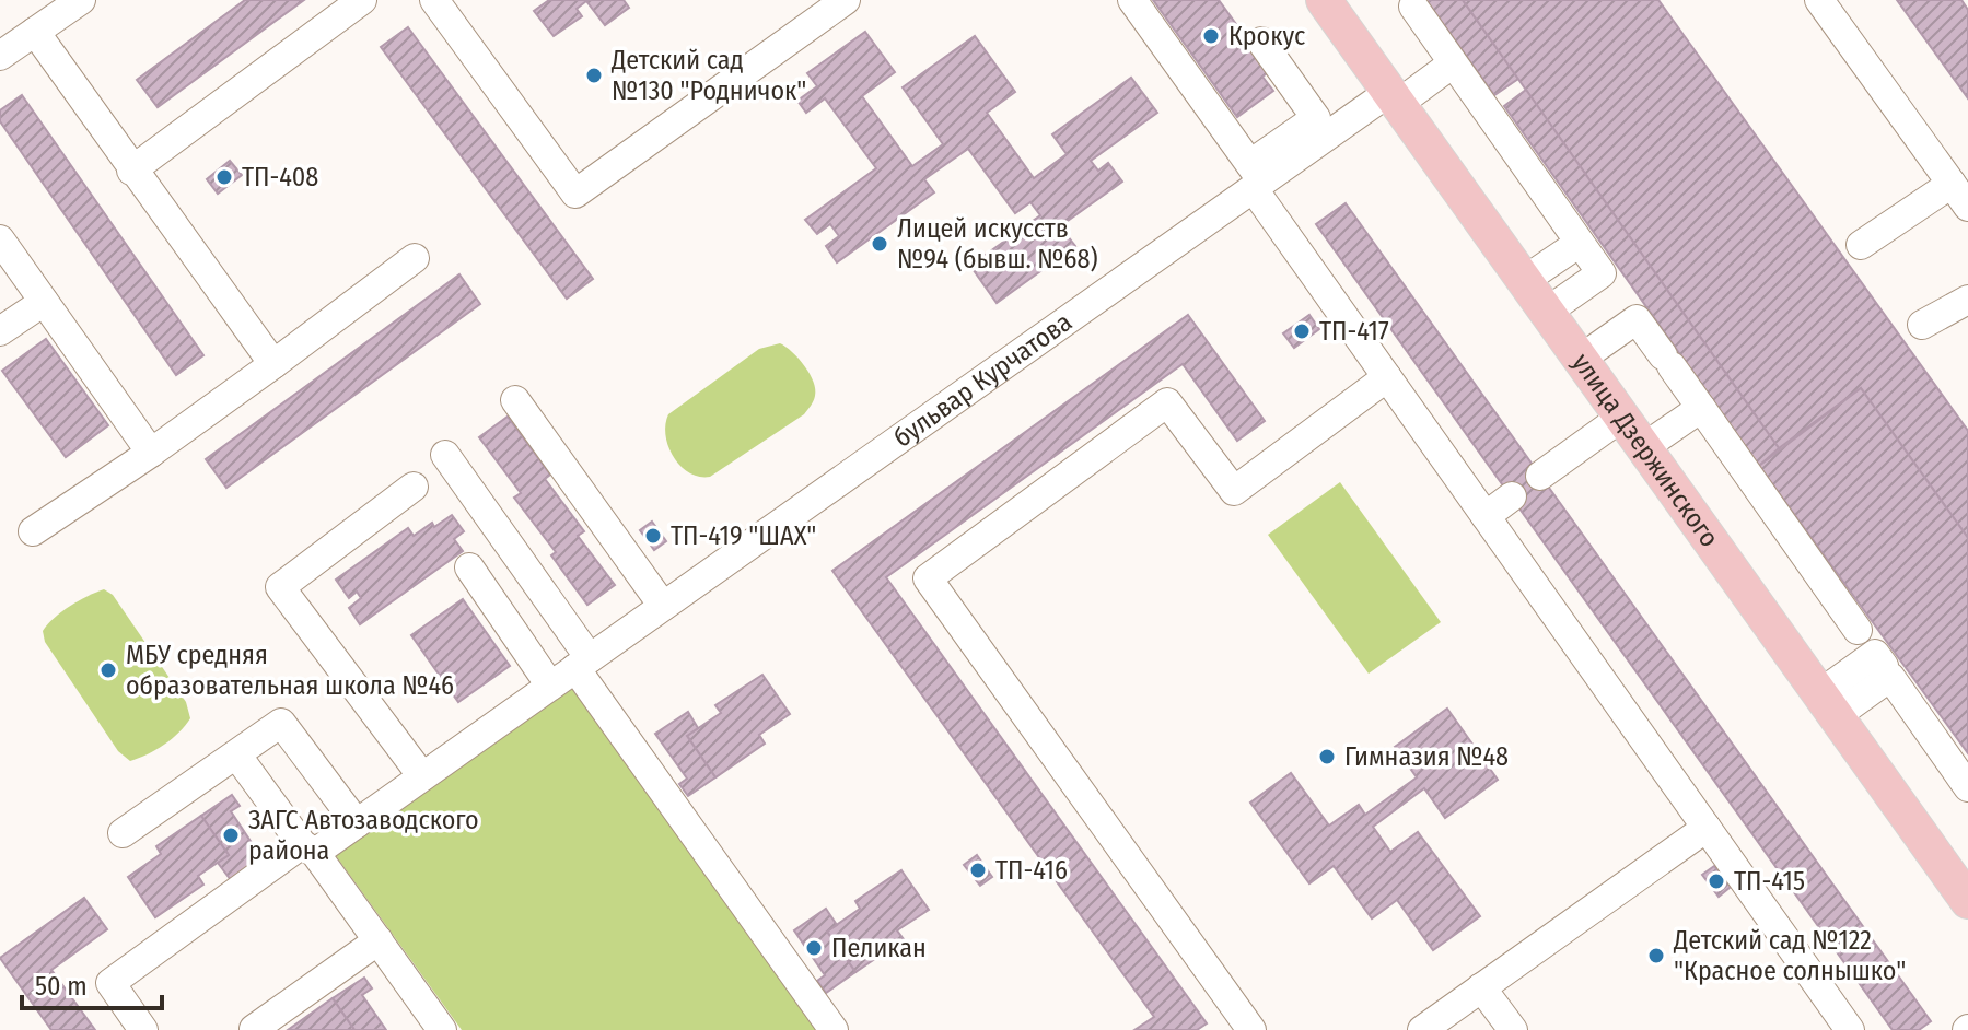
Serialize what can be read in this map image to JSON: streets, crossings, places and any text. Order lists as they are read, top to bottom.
{
  "streets": {
    "main road": ["улица Дзержинского"],
    "street": ["бульвар Курчатова"]
  },
  "crossings": [
    ["бульвар Курчатова", "улица Дзержинского"]
  ],
  "places": [
    "Крокус",
    "Детский сад №130 \"Родничок\"",
    "ТП-408",
    "Лицей искусств №94 (бывш. №68)",
    "ТП-417",
    "ТП-419 \"ШАХ\"",
    "МБУ средняя образовательная школа №46",
    "Гимназия №48",
    "ЗАГС Автозаводского района",
    "ТП-416",
    "ТП-415",
    "Пеликан",
    "Детский сад №122 \"Красное солнышко\""
  ],
  "scale_bar": "50 m"
}
